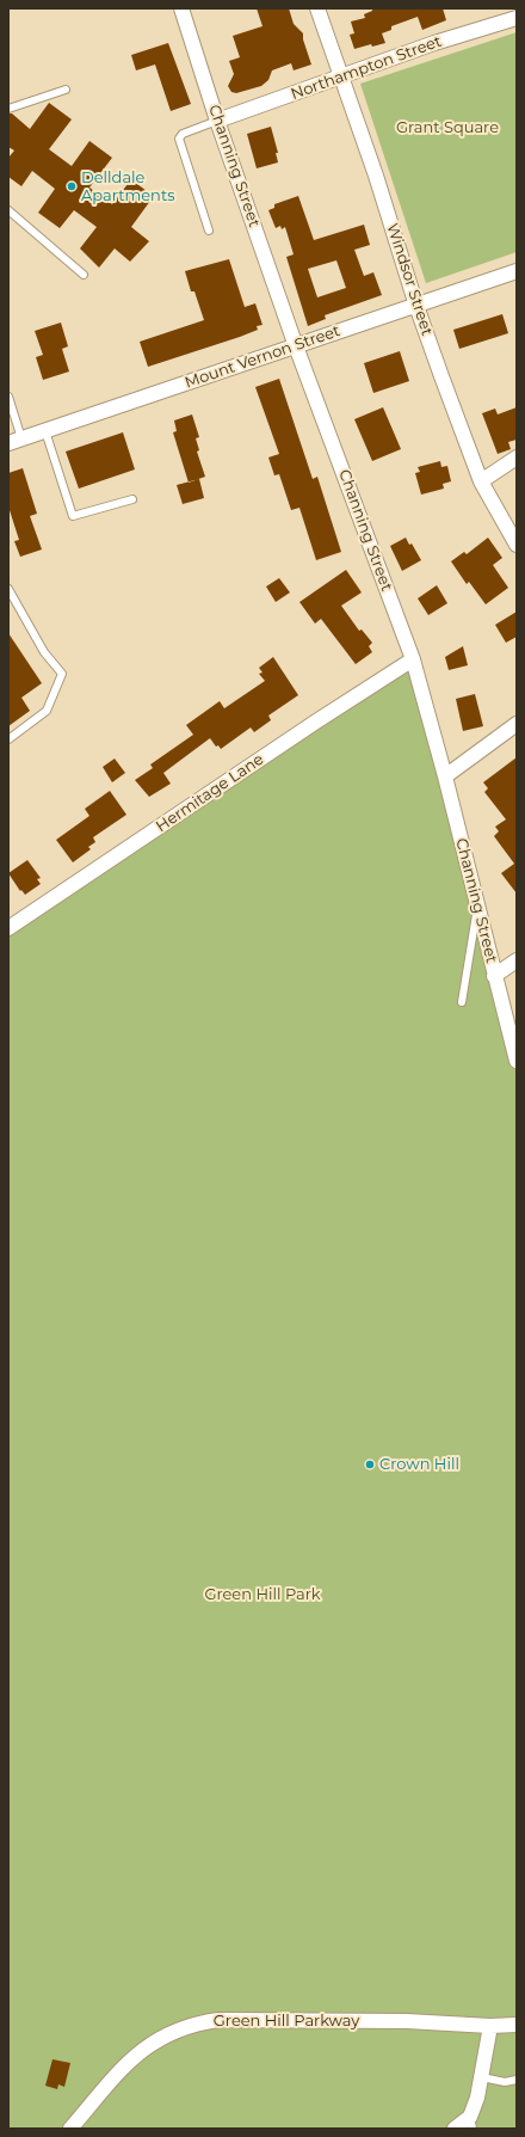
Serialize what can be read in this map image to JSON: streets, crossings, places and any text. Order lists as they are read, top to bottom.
{
  "streets": {
    "street": [
      "Northampton Street",
      "Channing Street",
      "Windsor Street",
      "Mount Vernon Street",
      "Hermitage Lane",
      "Green Hill Parkway"
    ]
  },
  "crossings": [
    ["Northampton Street", "Channing Street"],
    ["Northampton Street", "Windsor Street"],
    ["Channing Street", "Mount Vernon Street"],
    ["Channing Street", "Hermitage Lane"],
    ["Windsor Street", "Mount Vernon Street"]
  ],
  "parks": ["Grant Square", "Green Hill Park"],
  "places": ["Delldale Apartments", "Crown Hill"]
}
